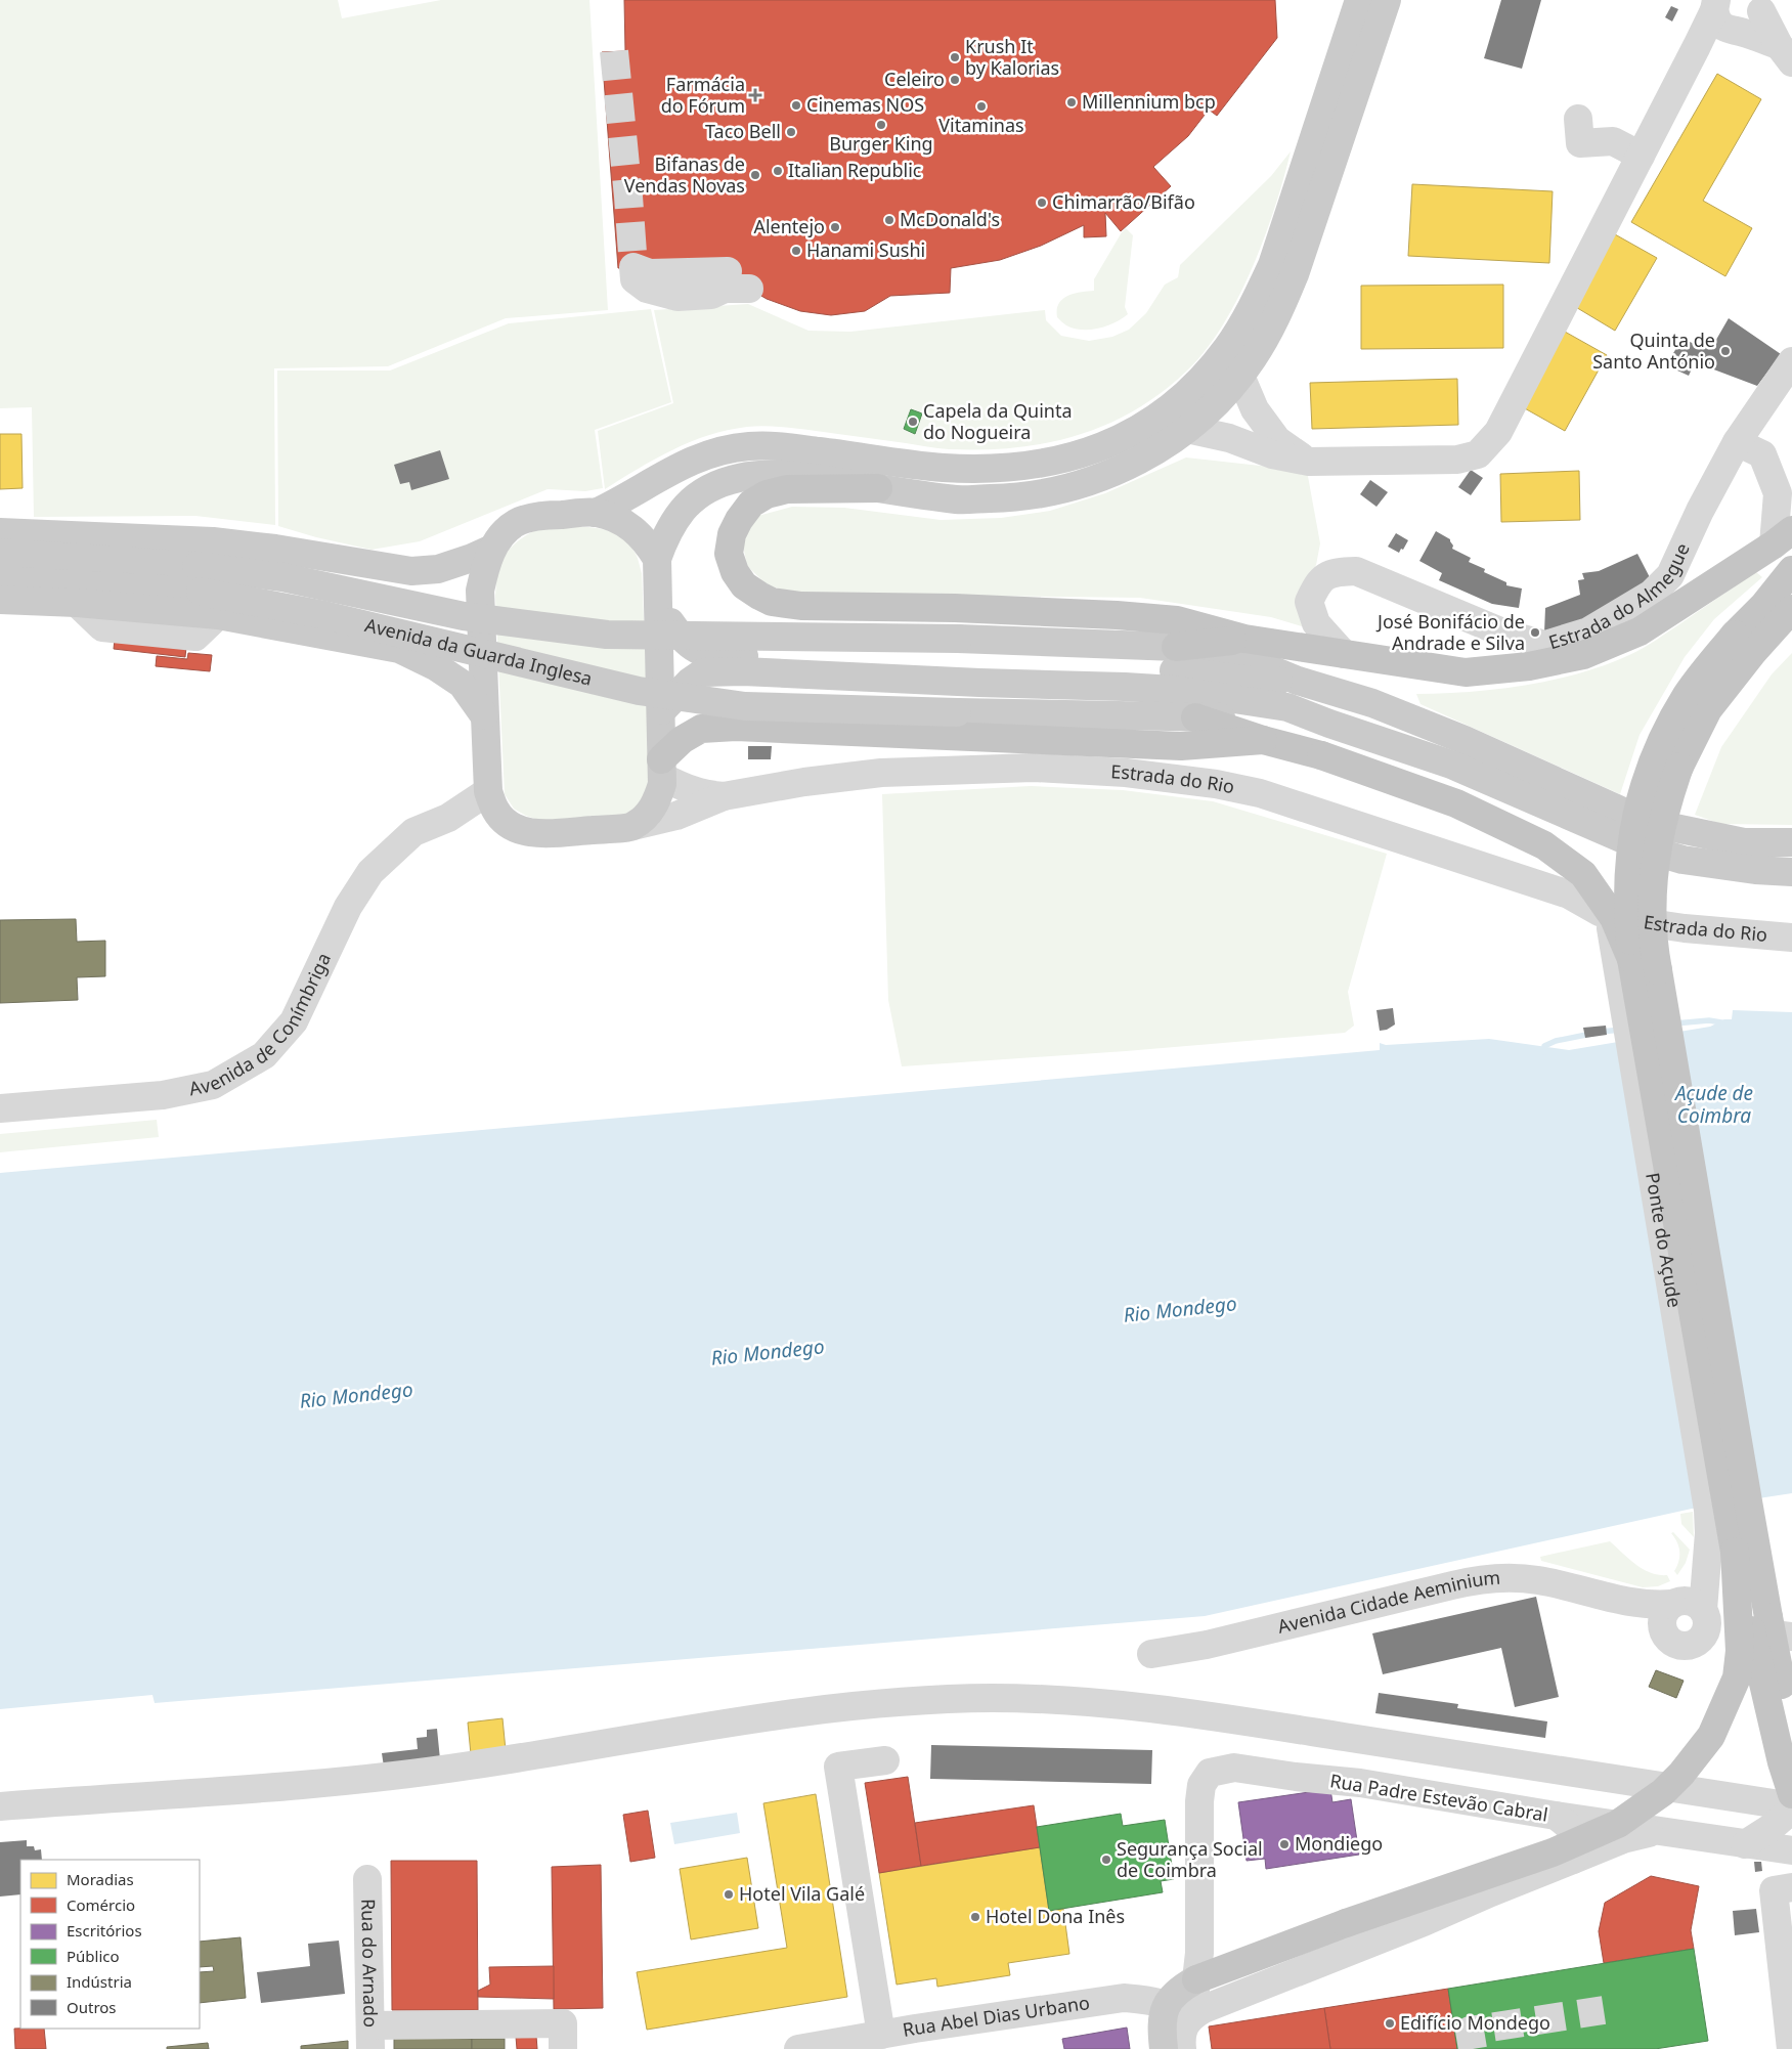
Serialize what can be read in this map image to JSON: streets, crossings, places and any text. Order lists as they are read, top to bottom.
{
  "streets": {
    "main road": ["Avenida da Guarda Inglesa"],
    "street": [
      "Estrada do Almegue",
      "Estrada do Rio",
      "Avenida de Conímbriga",
      "Ponte do Açude",
      "Avenida Cidade Aeminium",
      "Rua Padre Estevão Cabral",
      "Rua do Arnado",
      "Rua Abel Dias Urbano"
    ]
  },
  "crossings": [
    ["Estrada do Rio", "Ponte do Açude"]
  ],
  "water": ["Açude de Coimbra", "Rio Mondego"],
  "places": {
    "other": [
      "Krush It by Kalorias",
      "Celeiro",
      "Millennium bcp",
      "Cinemas NOS",
      "Vitaminas",
      "Burger King",
      "Taco Bell",
      "Italian Republic",
      "Bifanas de Vendas Novas",
      "Chimarrão/Bifão",
      "McDonald's",
      "Alentejo",
      "Hanami Sushi",
      "Quinta de Santo António",
      "Capela da Quinta do Nogueira",
      "José Bonifácio de Andrade e Silva",
      "Mondiego",
      "Segurança Social de Coimbra",
      "Hotel Vila Galé",
      "Hotel Dona Inês",
      "Edifício Mondego"
    ],
    "health": ["Farmácia do Fórum"]
  },
  "legend": [
    "Moradias",
    "Comércio",
    "Escritórios",
    "Público",
    "Indústria",
    "Outros"
  ]
}
